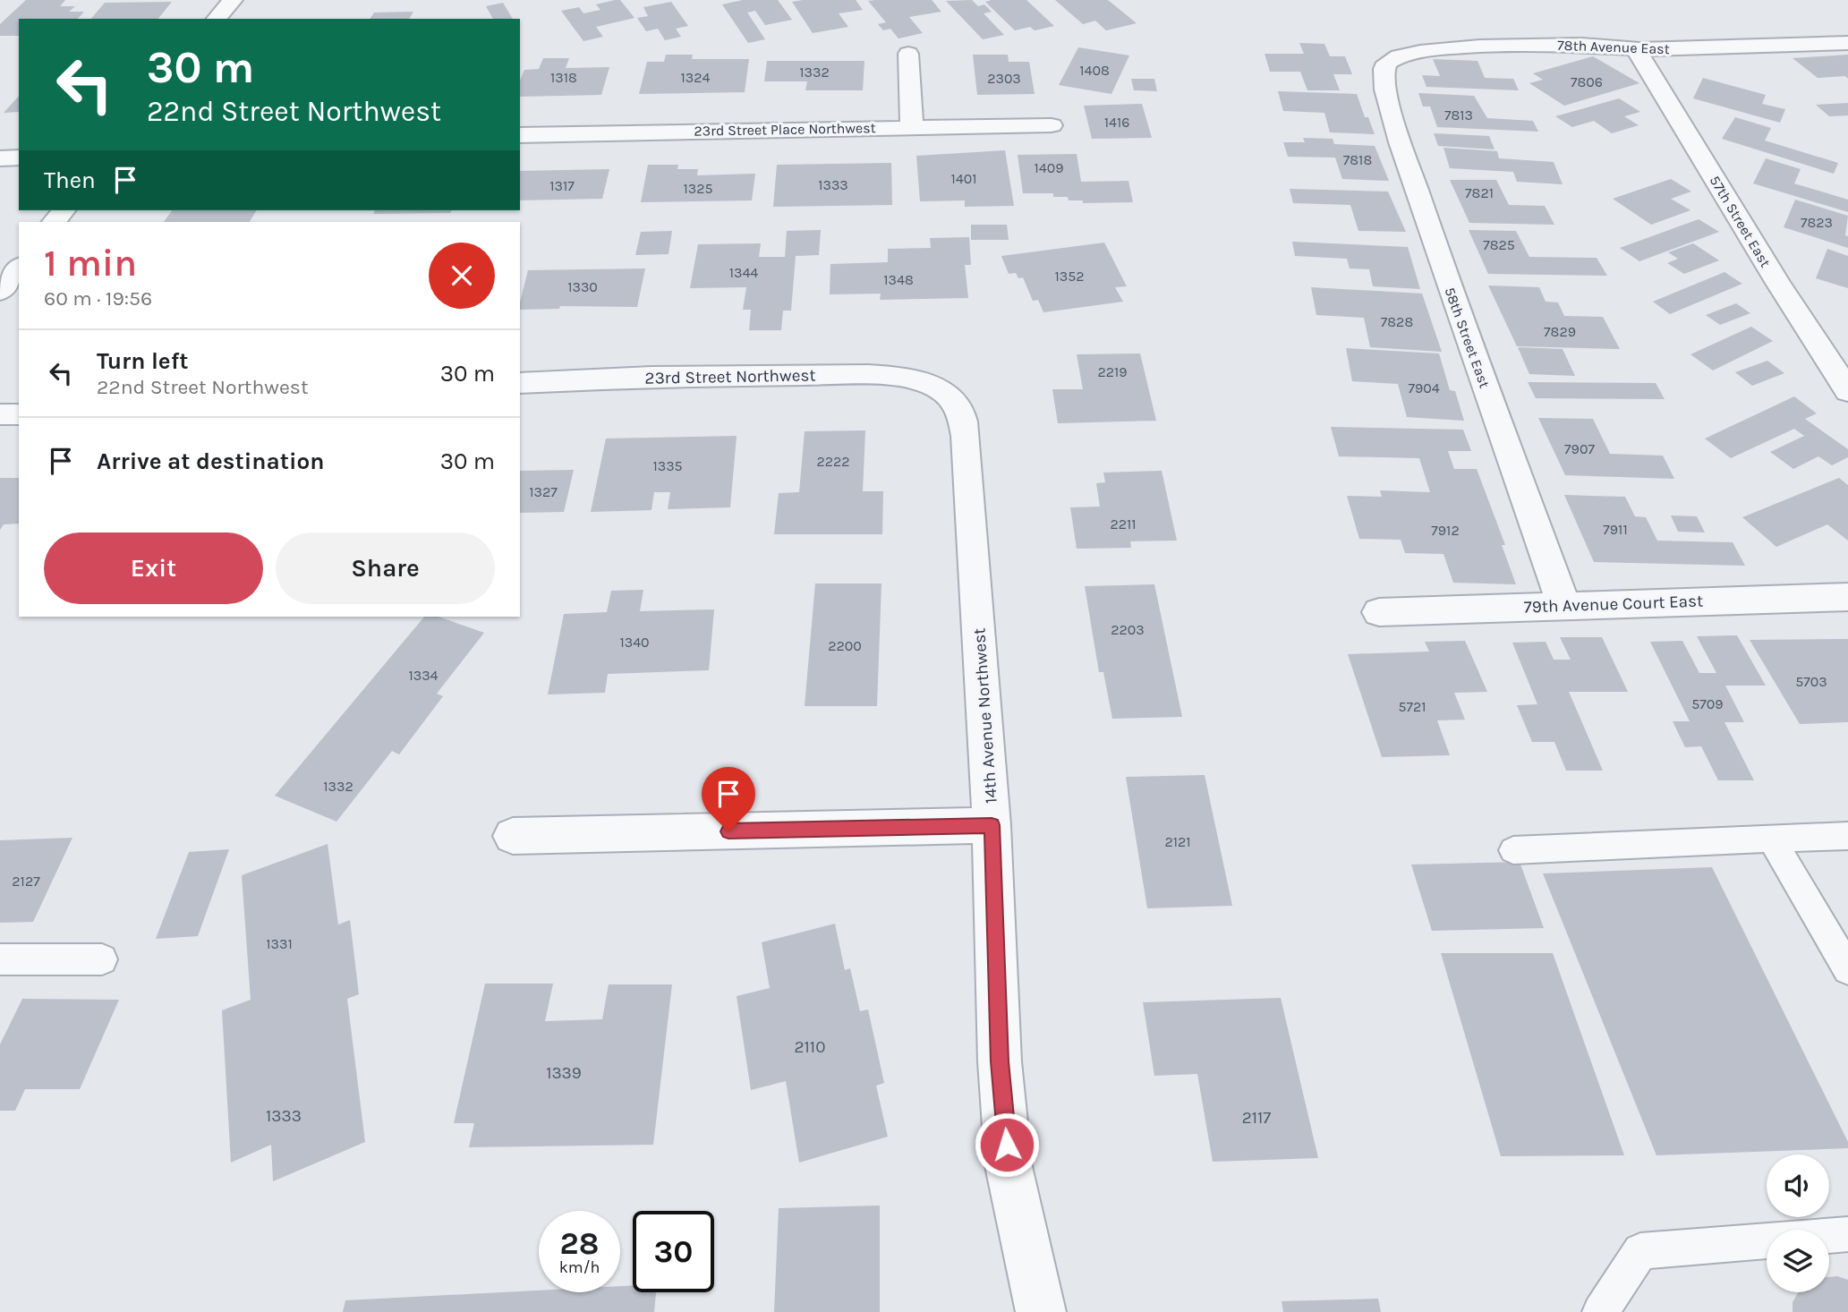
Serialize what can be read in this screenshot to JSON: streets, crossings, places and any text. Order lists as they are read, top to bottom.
{
  "streets": {
    "street": [
      "78th Avenue East",
      "23rd Street Place Northwest",
      "57th Street East",
      "58th Street East",
      "23rd Street Northwest",
      "79th Avenue Court East",
      "14th Avenue Northwest"
    ]
  },
  "crossings": [
    ["78th Avenue East", "57th Street East"],
    ["78th Avenue East", "58th Street East"],
    ["58th Street East", "79th Avenue Court East"],
    ["23rd Street Northwest", "14th Avenue Northwest"]
  ],
  "house_numbers": [
    "1408",
    "1332",
    "1318",
    "1324",
    "2303",
    "7806",
    "7813",
    "1416",
    "7818",
    "1409",
    "1401",
    "1333",
    "1317",
    "1325",
    "7821",
    "7823",
    "7825",
    "1344",
    "1352",
    "1348",
    "1330",
    "7828",
    "7829",
    "2219",
    "7904",
    "7907",
    "2222",
    "1335",
    "1327",
    "2211",
    "7911",
    "7912",
    "2203",
    "1340",
    "2200",
    "1334",
    "5703",
    "5709",
    "5721",
    "1332",
    "2121",
    "2127",
    "1331",
    "2110",
    "1339",
    "1333",
    "2117"
  ],
  "page": {
    "turn": ["30 m", "22nd Street Northwest"],
    "then": "Then",
    "heading": ["1 min", "60 m · 19:56"],
    "list": [
      {
        "name": "Turn left",
        "note": "22nd Street Northwest",
        "value": "30 m"
      },
      {
        "name": "Arrive at destination",
        "value": "30 m"
      }
    ],
    "buttons": ["Exit", "Share"],
    "speed": "28 km/h",
    "limit": "30"
  }
}
